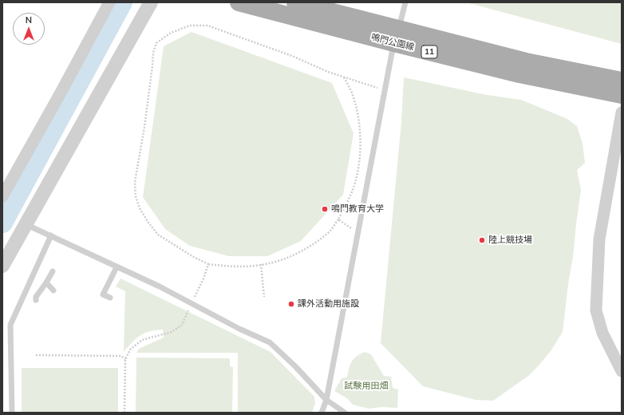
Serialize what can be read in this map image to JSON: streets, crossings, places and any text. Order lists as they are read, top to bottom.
{
  "streets": {
    "main road": ["鳴門公園線", "11"]
  },
  "parks": ["試験用田畑"],
  "places": ["鳴門教育大学", "陸上競技場", "課外活動用施設"],
  "north": "top"
}
